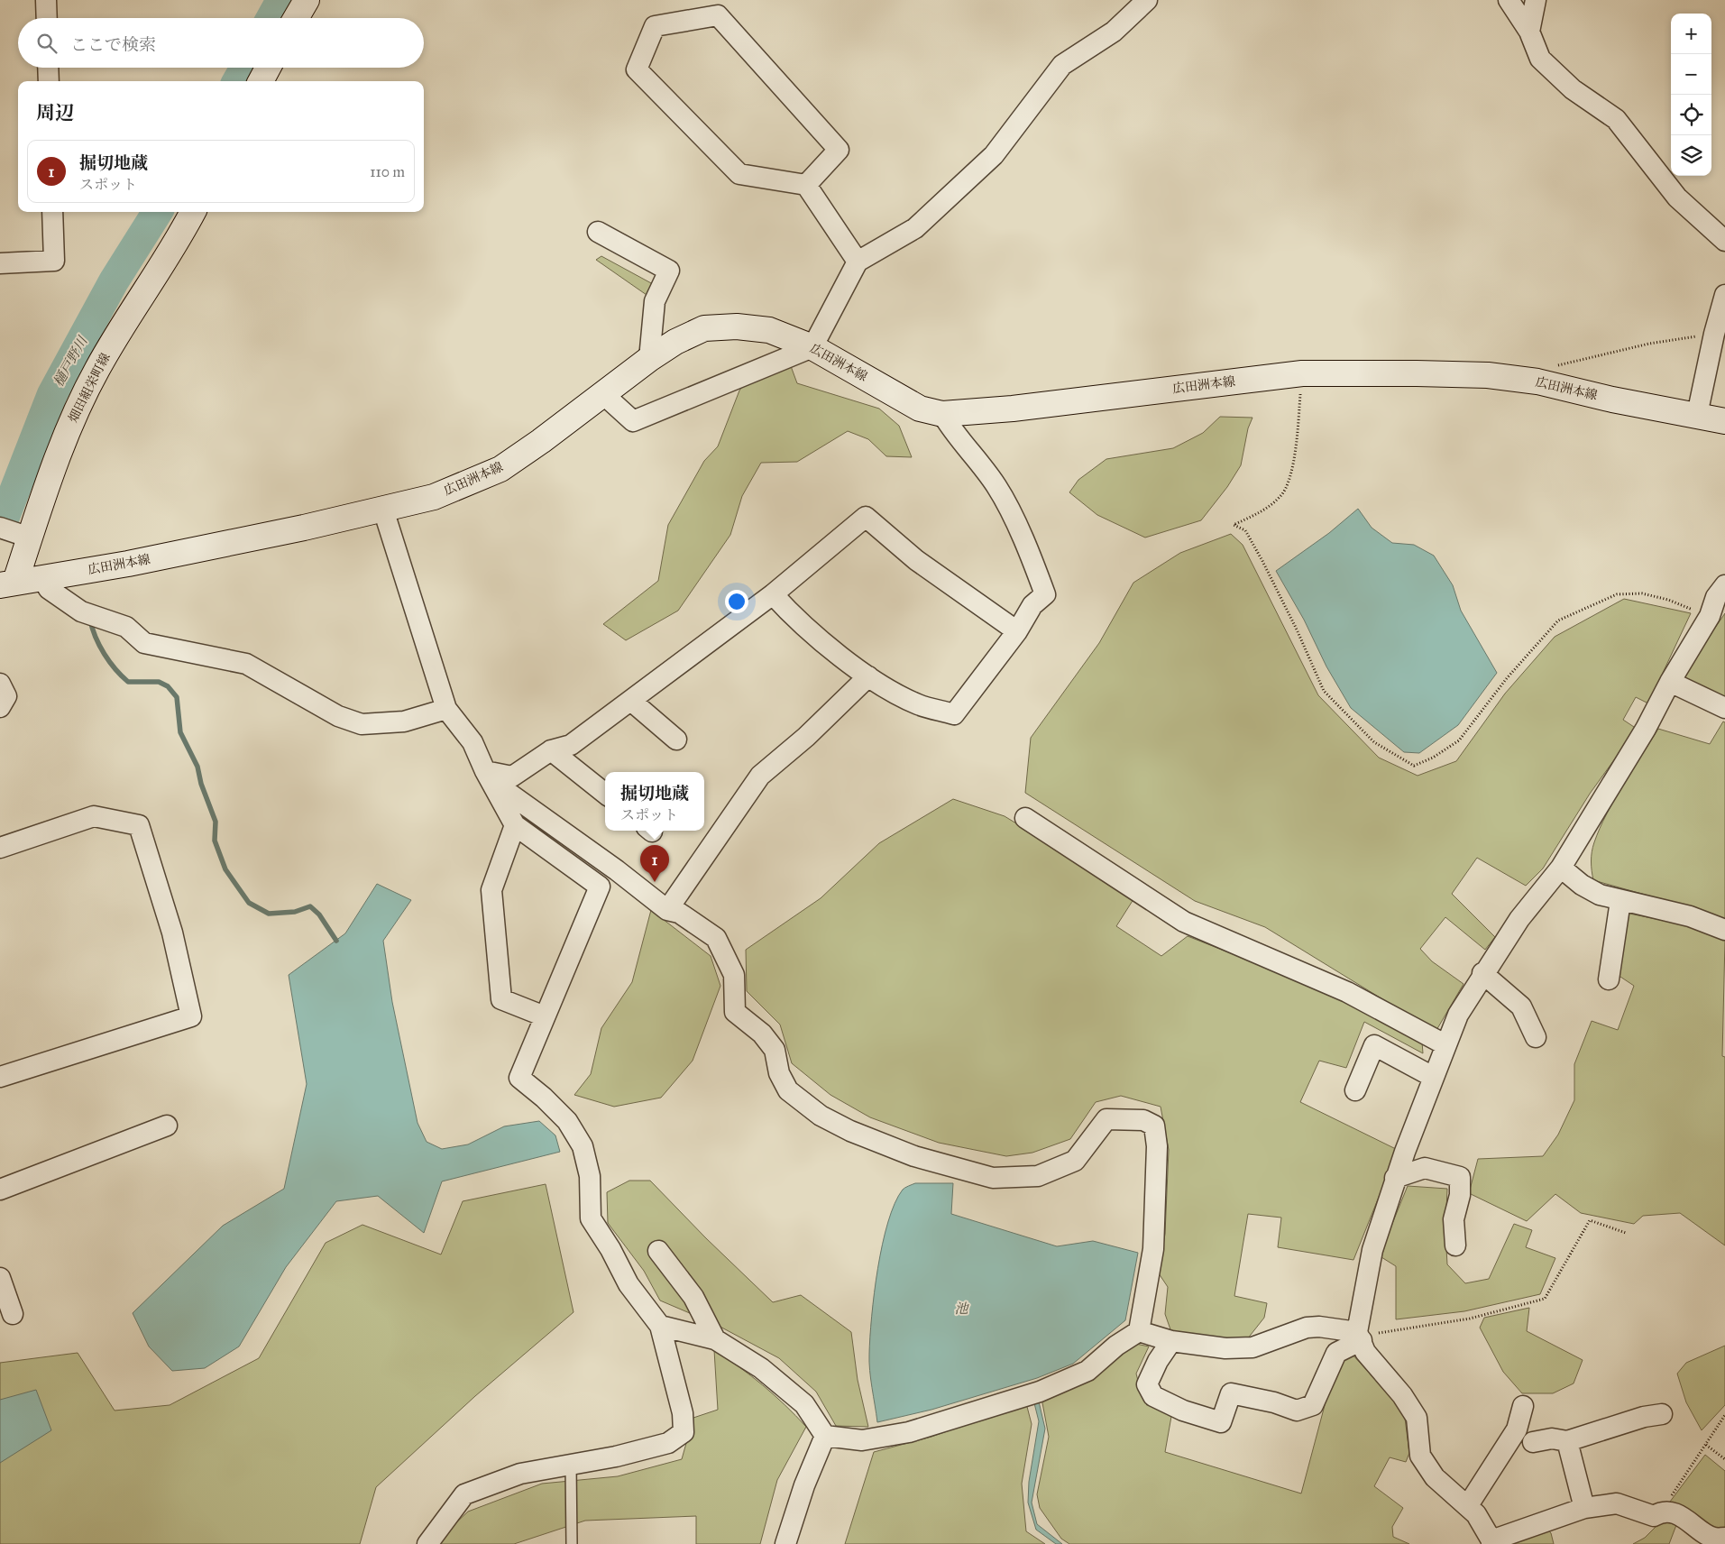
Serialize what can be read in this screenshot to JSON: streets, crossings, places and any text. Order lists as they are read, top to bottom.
{
  "streets": {
    "main road": ["広田洲本線", "畑田組栄町線"]
  },
  "crossings": [
    ["広田洲本線", "畑田組栄町線"]
  ],
  "water": ["樋戸野川", "池"],
  "page": {
    "map_buttons": ["+", "−"],
    "search": "ここで検索",
    "heading": "周辺",
    "list": [
      {
        "mark": "1",
        "name": "掘切地蔵",
        "note": "スポット",
        "value": "110 m"
      }
    ],
    "popup": ["掘切地蔵", "スポット"],
    "pins": "1"
  }
}
